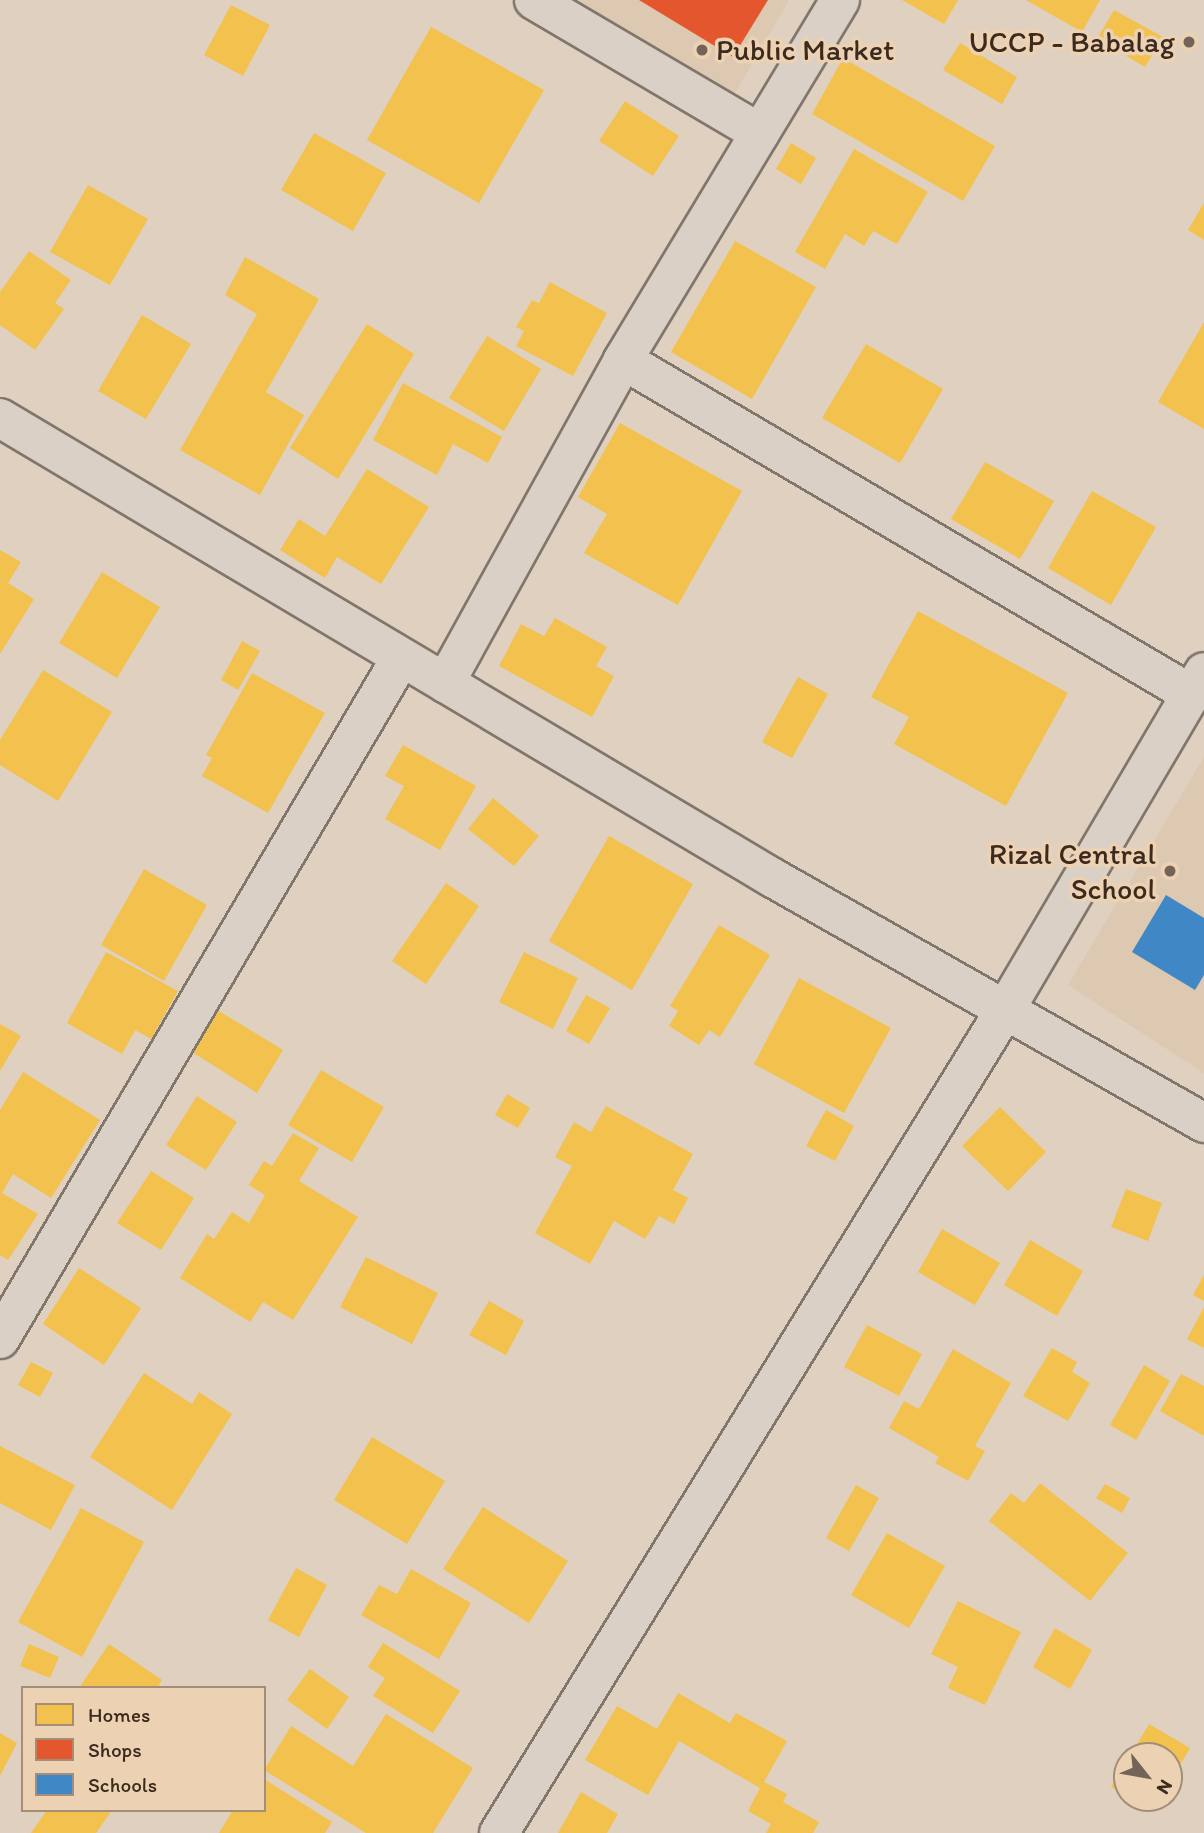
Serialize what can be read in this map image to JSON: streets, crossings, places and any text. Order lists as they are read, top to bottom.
{
  "places": ["UCCP - Babalag", "Public Market", "Rizal Central School"],
  "legend": ["Homes", "Shops", "Schools"],
  "north": "bottom right"
}
